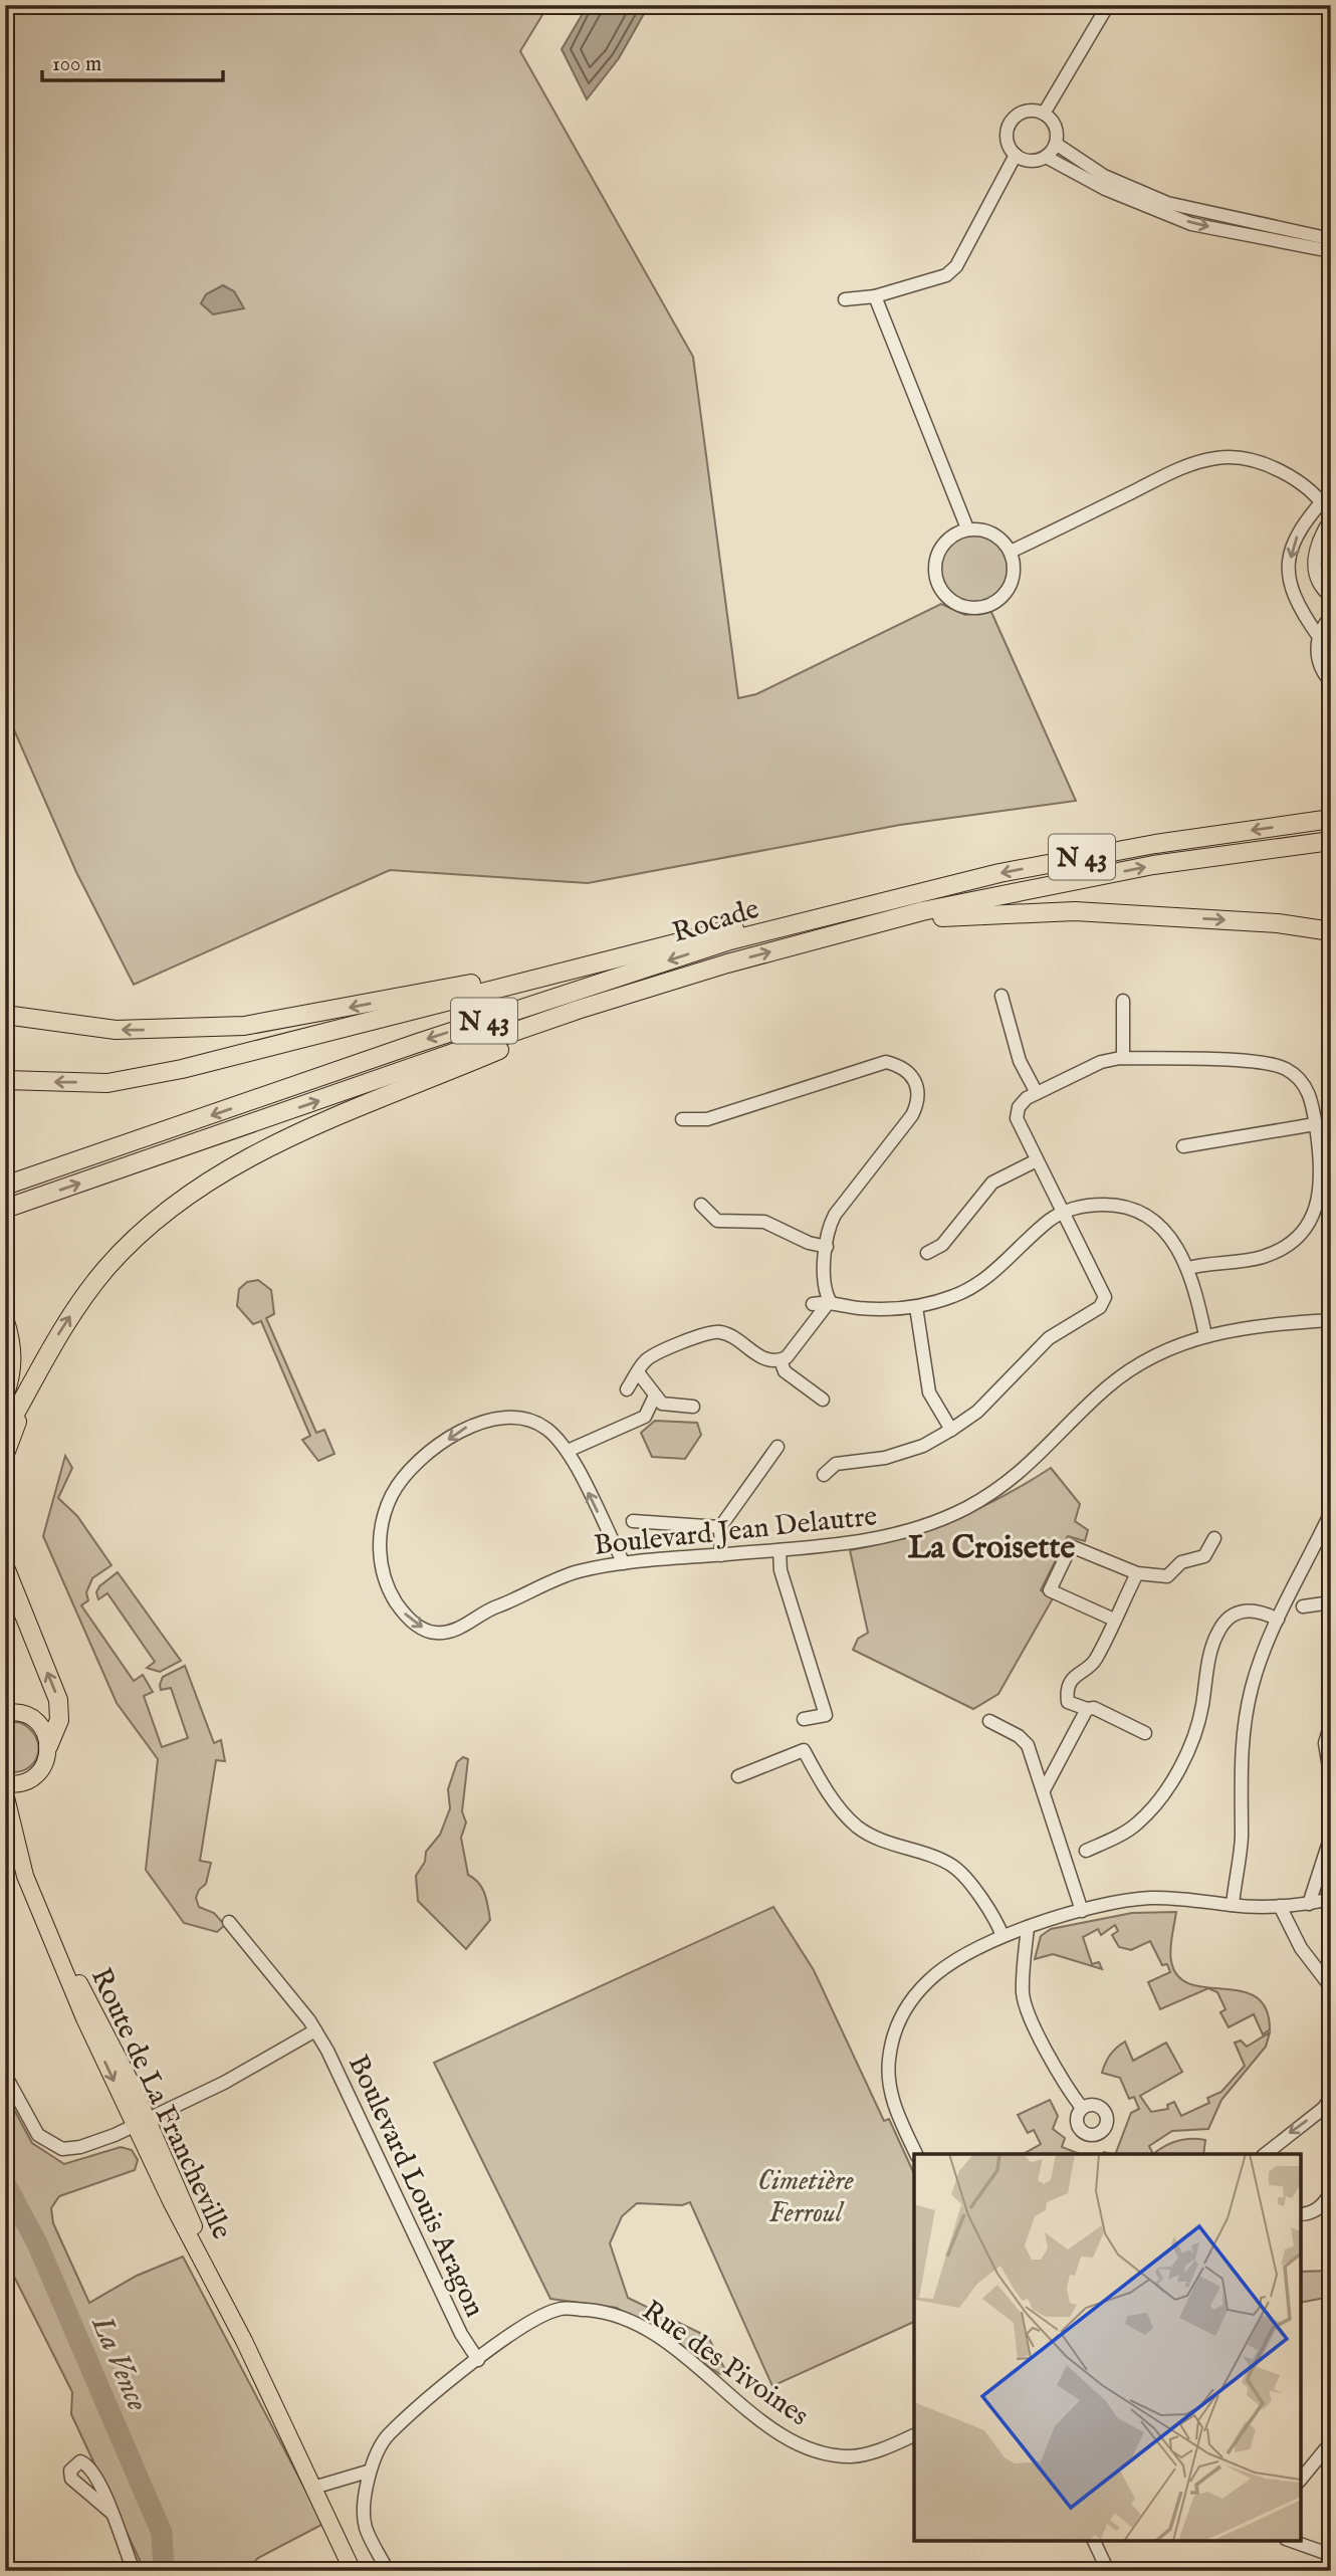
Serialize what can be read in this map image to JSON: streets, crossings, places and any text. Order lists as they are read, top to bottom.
{
  "streets": {
    "highway": ["N 43", "Rocade"],
    "main road": ["Route de La Francheville"],
    "street": ["Boulevard Jean Delautre", "Boulevard Louis Aragon", "Rue des Pivoines"]
  },
  "crossings": [
    ["Boulevard Louis Aragon", "Rue des Pivoines"]
  ],
  "districts": ["La Croisette"],
  "water": ["La Vence"],
  "parks": ["Cimetière Ferroul"],
  "scale_bar": "100 m"
}
